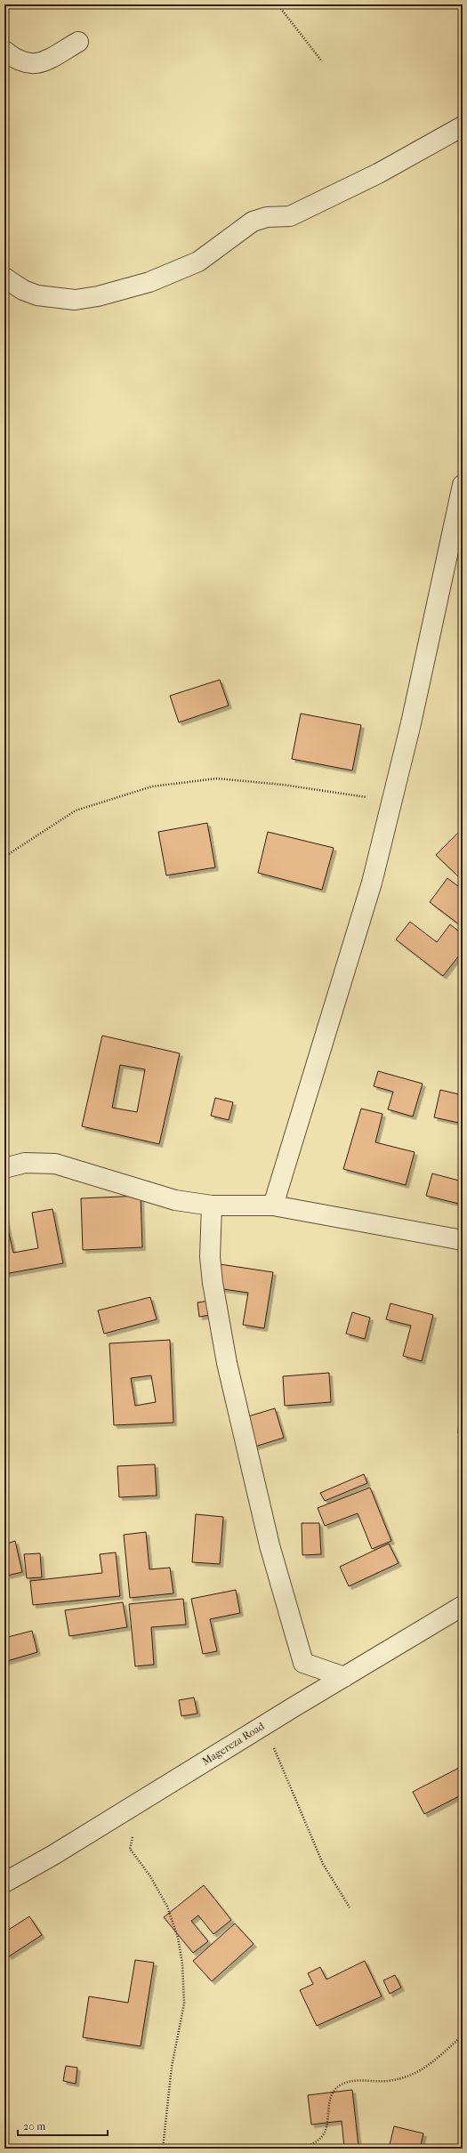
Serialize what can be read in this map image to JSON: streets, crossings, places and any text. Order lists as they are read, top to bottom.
{
  "streets": {
    "street": ["Magereza Road"]
  },
  "scale_bar": "20 m"
}
